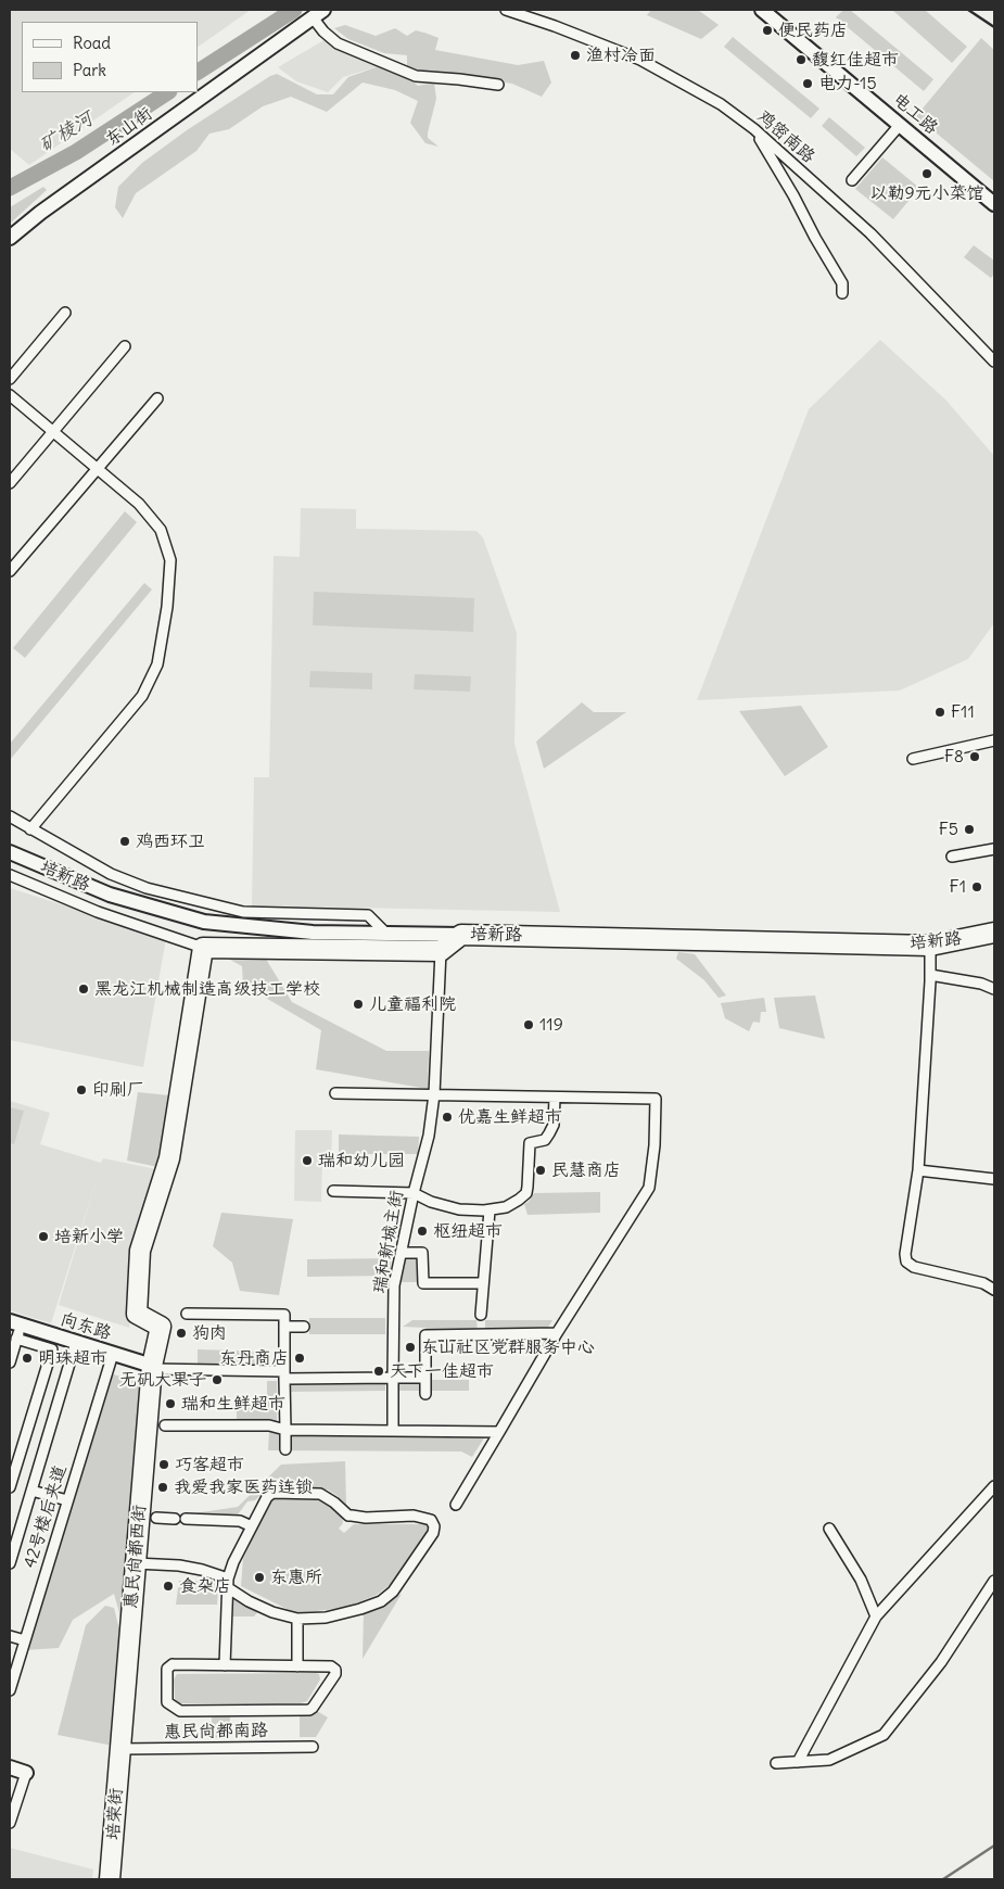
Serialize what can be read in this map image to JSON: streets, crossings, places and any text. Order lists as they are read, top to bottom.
{
  "streets": {
    "highway": ["培新路", "惠民尚都西街", "培荣街"],
    "main road": ["电工路", "东山街", "向东路"],
    "street": [
      "鸡密南路",
      "瑞和新城主街",
      "42号楼后夹道",
      "惠民尚都南路"
    ]
  },
  "crossings": [
    ["向东路", "42号楼后夹道"],
    ["向东路", "惠民尚都西街"],
    ["惠民尚都西街", "惠民尚都南路"],
    ["惠民尚都西街", "培荣街"],
    ["惠民尚都南路", "培荣街"]
  ],
  "water": ["矿棱河"],
  "places": [
    "便民药店",
    "渔村冷面",
    "馥红佳超市",
    "电力-15",
    "以勒9元小菜馆",
    "F11",
    "F8",
    "F5",
    "鸡西环卫",
    "F1",
    "黑龙江机械制造高级技工学校",
    "儿童福利院",
    "119",
    "印刷厂",
    "优嘉生鲜超市",
    "瑞和幼儿园",
    "民慧商店",
    "枢纽超市",
    "培新小学",
    "狗肉",
    "东山社区党群服务中心",
    "明珠超市",
    "东丹商店",
    "天下一佳超市",
    "无矾大果子",
    "瑞和生鲜超市",
    "巧客超市",
    "我爱我家医药连锁",
    "东惠所",
    "食杂店"
  ],
  "legend": ["Road", "Park"]
}
